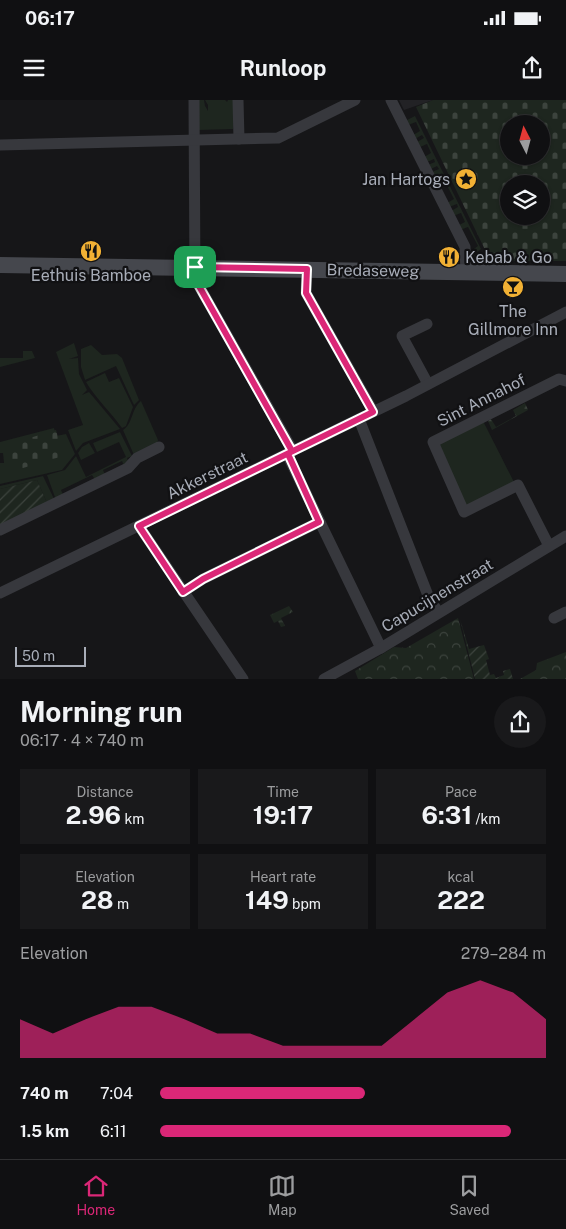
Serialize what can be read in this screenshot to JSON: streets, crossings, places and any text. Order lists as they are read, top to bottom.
{
  "streets": {
    "street": [
      "Bredaseweg",
      "Sint Annahof",
      "Akkerstraat",
      "Capucijnenstraat"
    ]
  },
  "crossings": [
    ["Sint Annahof", "Capucijnenstraat"]
  ],
  "places": {
    "place": ["Jan Hartogs"],
    "restaurant": ["Eethuis Bamboe", "Kebab & Go"],
    "bar": ["The Gillmore Inn"]
  },
  "scale_bar": "50 m",
  "north": "top",
  "page": {
    "status": "06:17",
    "header": "Runloop",
    "scale": "50 m",
    "heading": ["Morning run", "06:17 · 4 × 740 m"],
    "stats": [
      ["Distance", "2.96 km"],
      ["Time", "19:17"],
      ["Pace", "6:31 /km"],
      ["Elevation", "28 m"],
      ["Heart rate", "149 bpm"],
      ["kcal", "222"]
    ],
    "chart": ["Elevation", "279–284 m"],
    "list": [
      {
        "name": "740 m",
        "note": "7:04"
      },
      {
        "name": "1.5 km",
        "note": "6:11"
      }
    ],
    "tabs": ["Home", "Map", "Saved"]
  }
}
